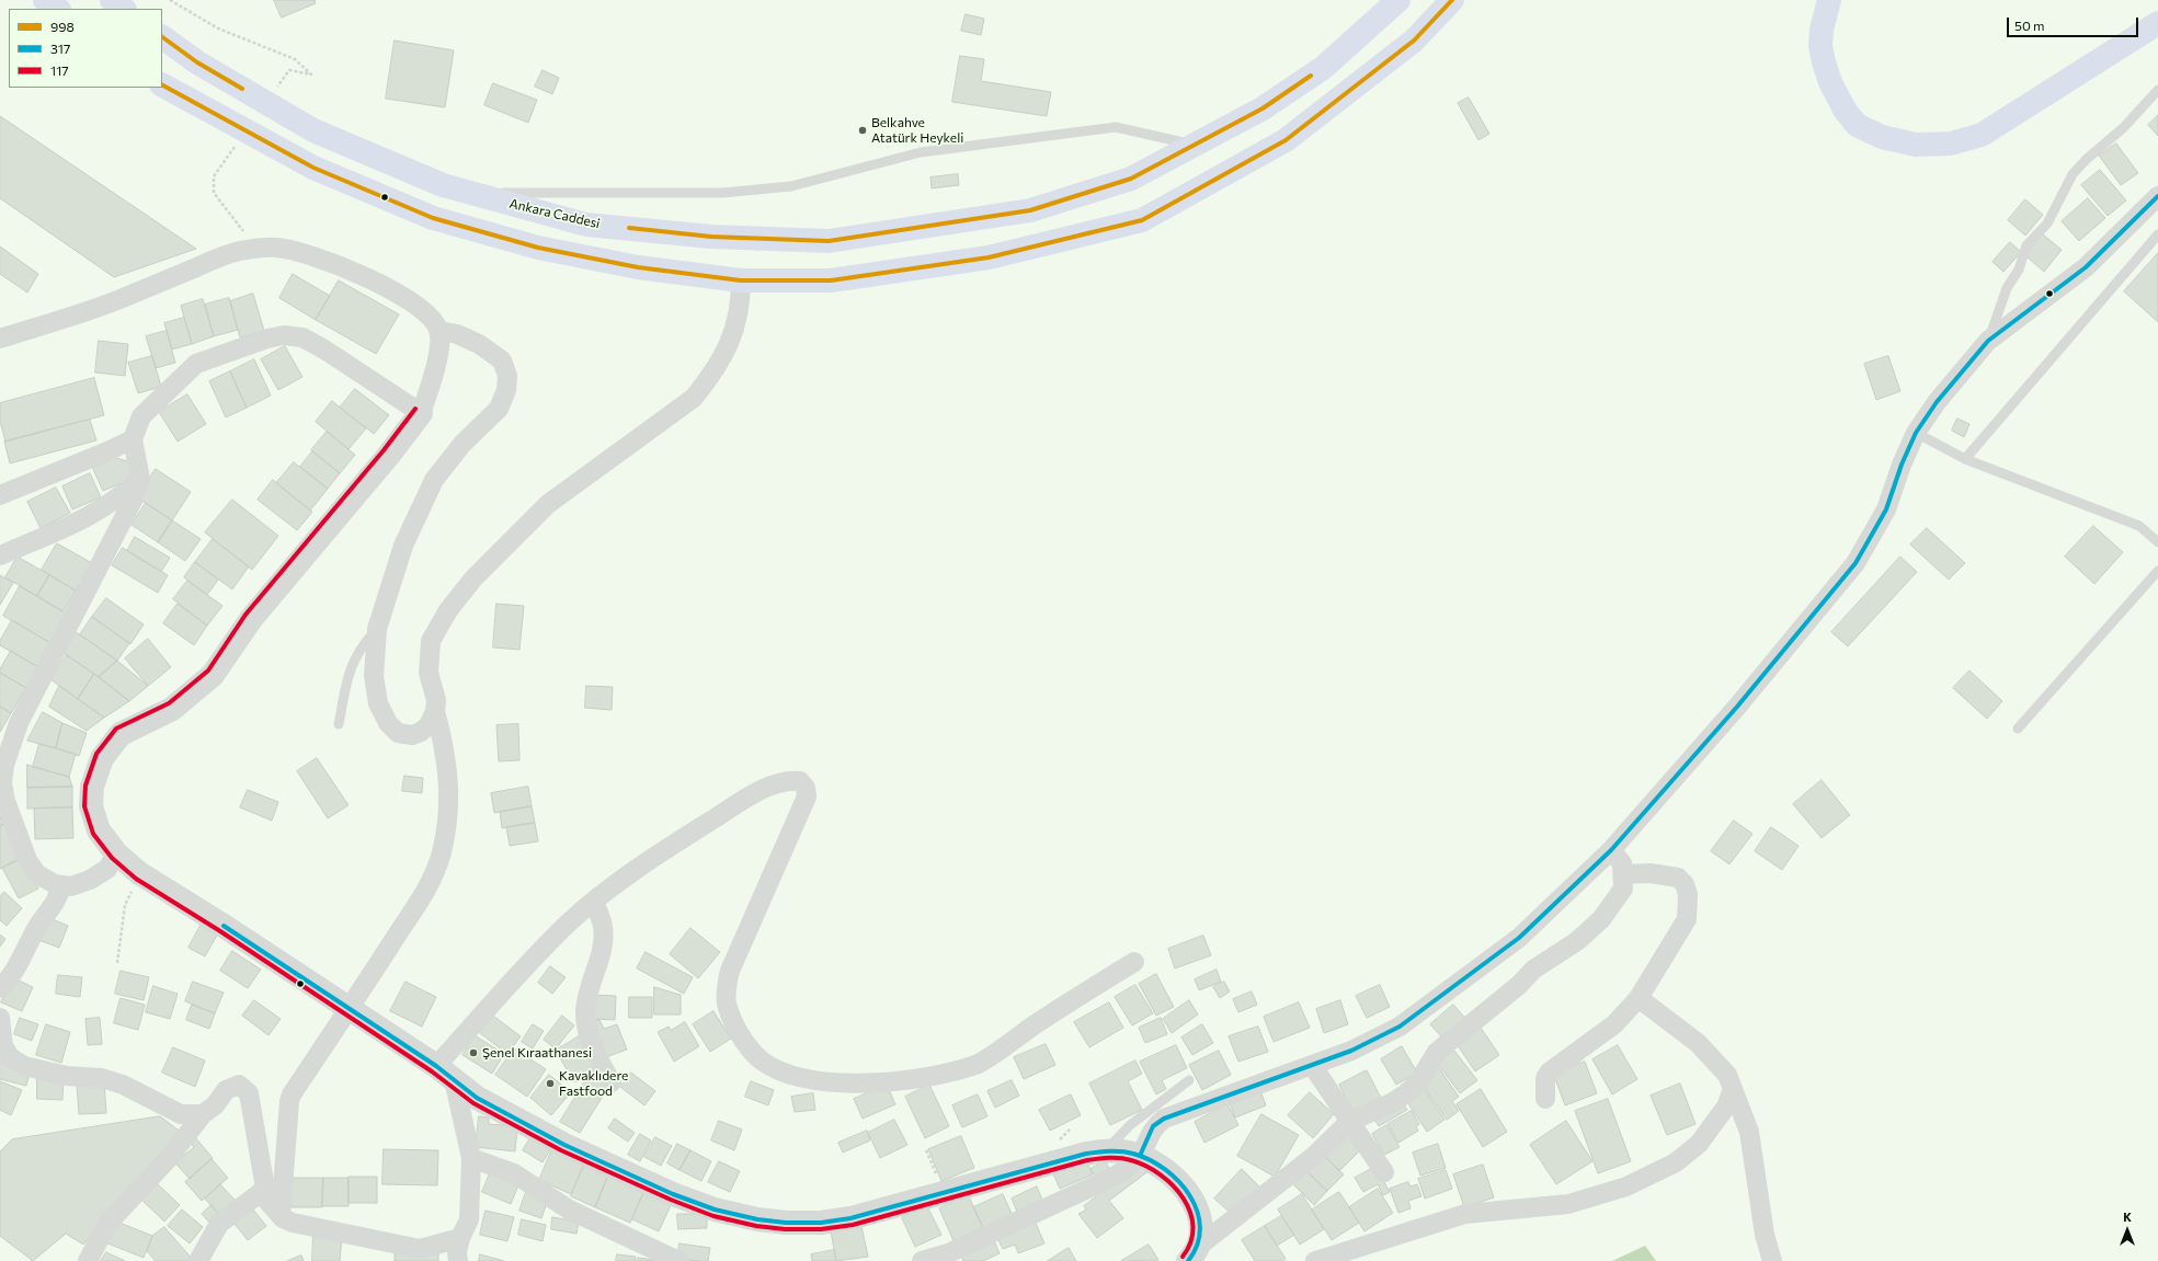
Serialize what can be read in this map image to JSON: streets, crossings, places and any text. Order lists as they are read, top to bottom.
{
  "streets": {
    "highway": ["Ankara Caddesi"]
  },
  "places": ["Belkahve Atatürk Heykeli", "Şenel Kıraathanesi", "Kavaklıdere Fastfood"],
  "lines": ["transit line 998", "transit line 317", "transit line 117"],
  "legend": ["998", "317", "117"],
  "scale_bar": "50 m",
  "north": "top"
}
